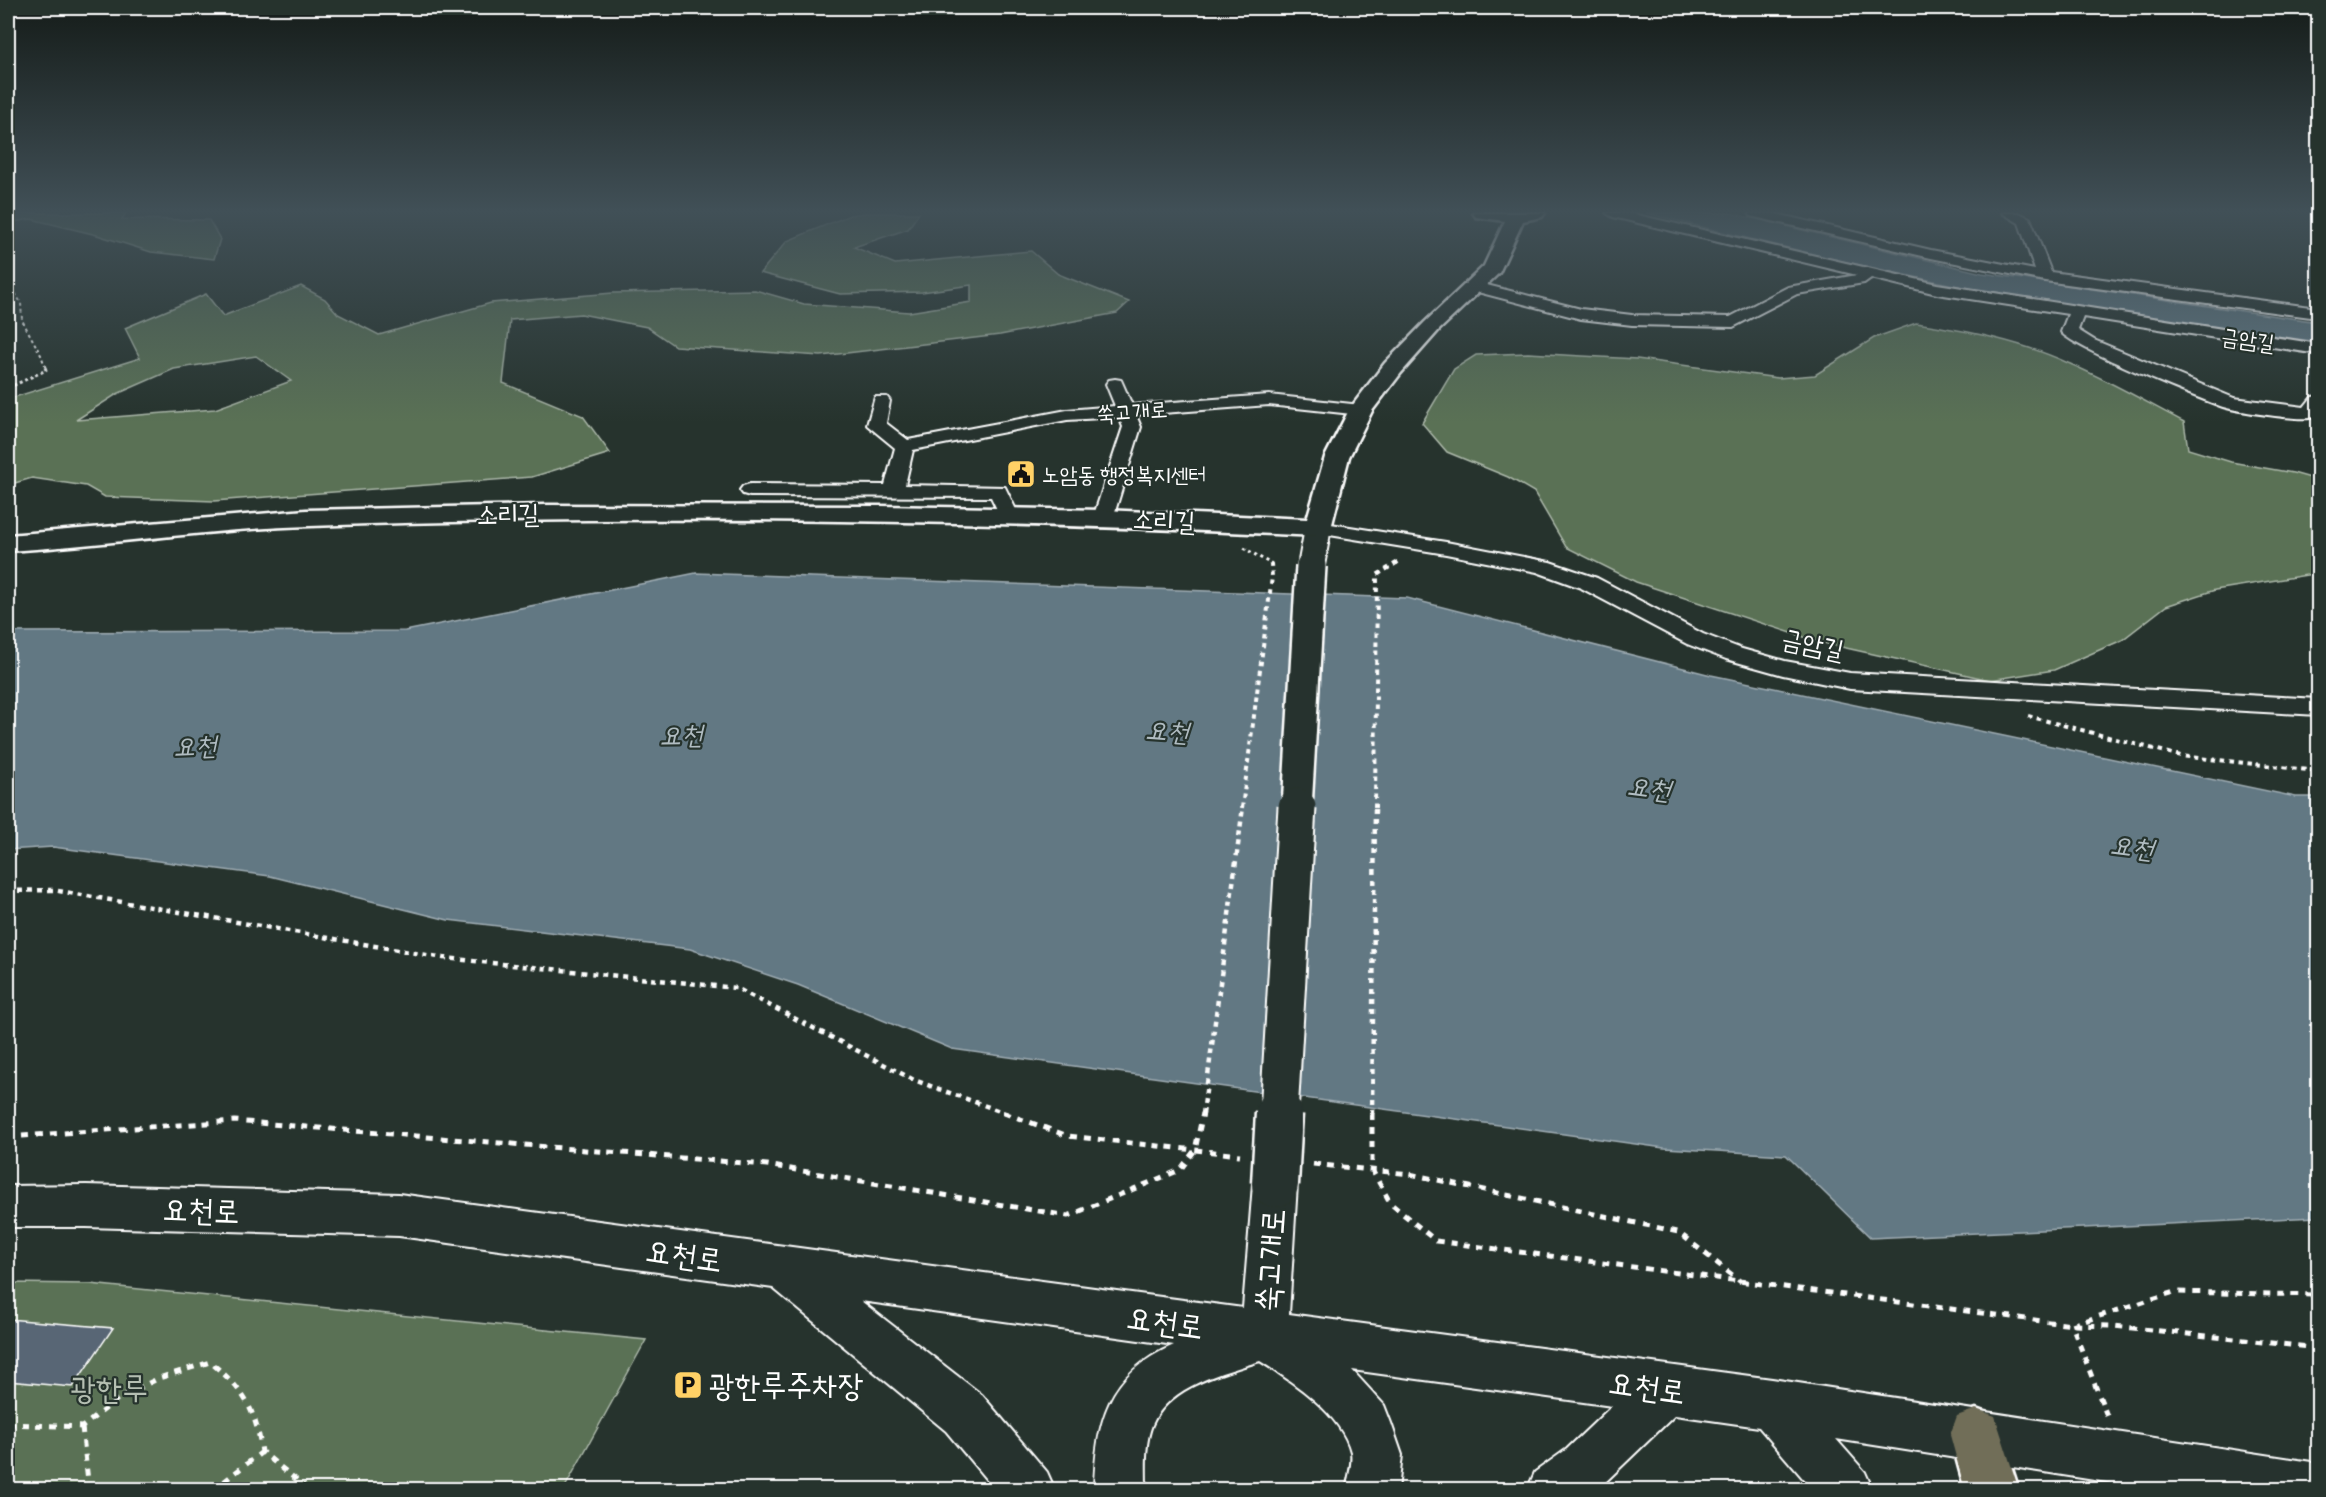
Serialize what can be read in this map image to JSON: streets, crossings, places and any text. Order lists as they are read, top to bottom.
{
  "streets": {
    "main road": ["소리길"],
    "street": ["금암길", "쑥고개로", "요천로"]
  },
  "crossings": [
    ["금암길", "쑥고개로"],
    ["금암길", "소리길"],
    ["쑥고개로", "소리길"],
    ["쑥고개로", "요천로"]
  ],
  "water": ["요천"],
  "parks": ["광한루"],
  "places": {
    "public building": ["노암동 행정복지센터"],
    "parking": ["광한루주차장"]
  }
}
